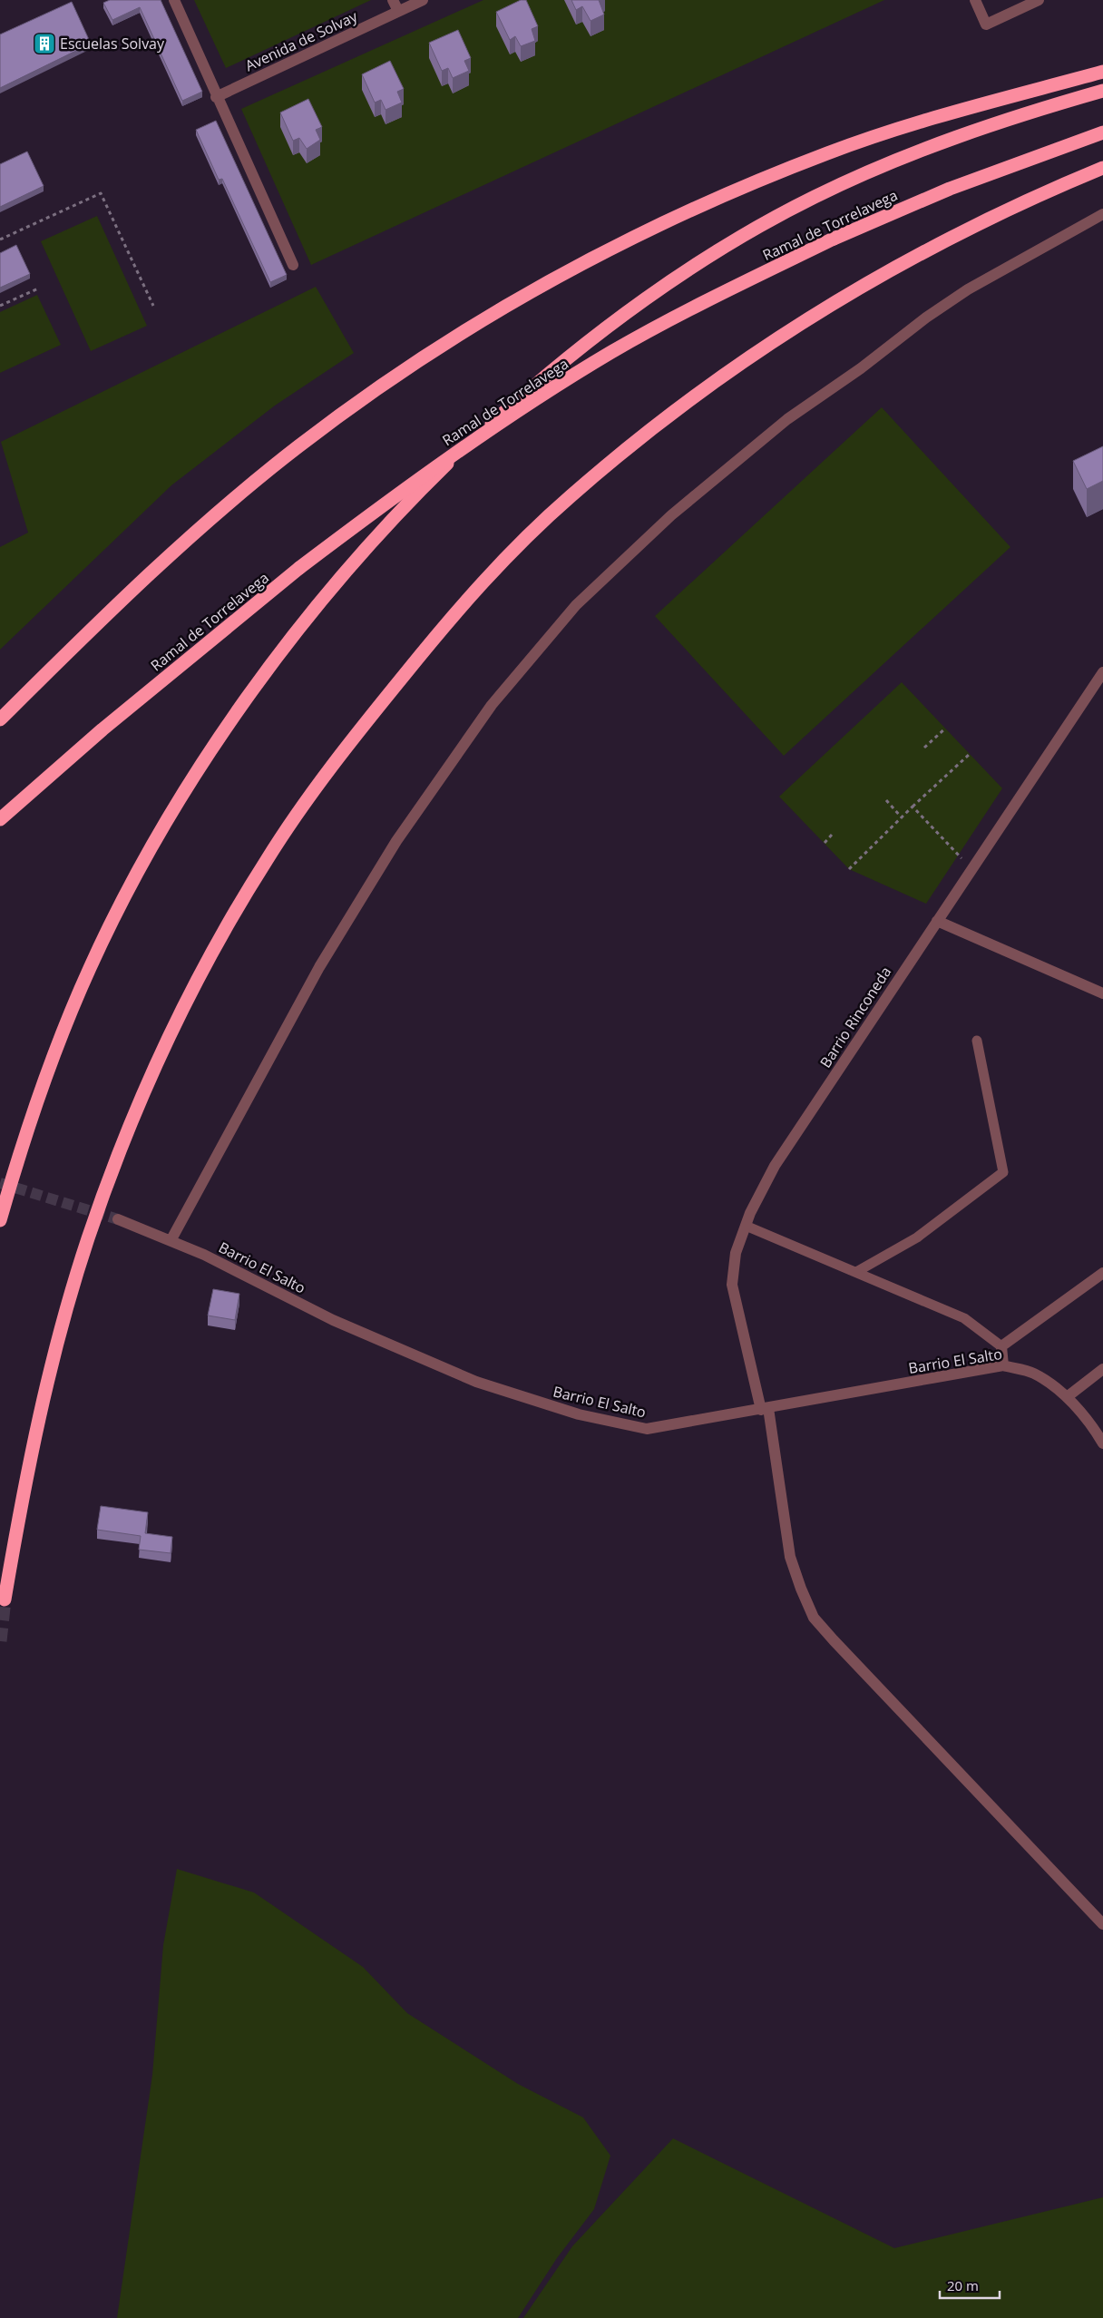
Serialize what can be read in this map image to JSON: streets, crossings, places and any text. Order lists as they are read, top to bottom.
{
  "streets": {
    "highway": ["Ramal de Torrelavega"],
    "street": ["Avenida de Solvay", "Barrio Rinconeda", "Barrio El Salto"]
  },
  "crossings": [
    ["Barrio Rinconeda", "Barrio El Salto"]
  ],
  "places": {
    "building": ["Escuelas Solvay"]
  },
  "scale_bar": "20 m"
}
